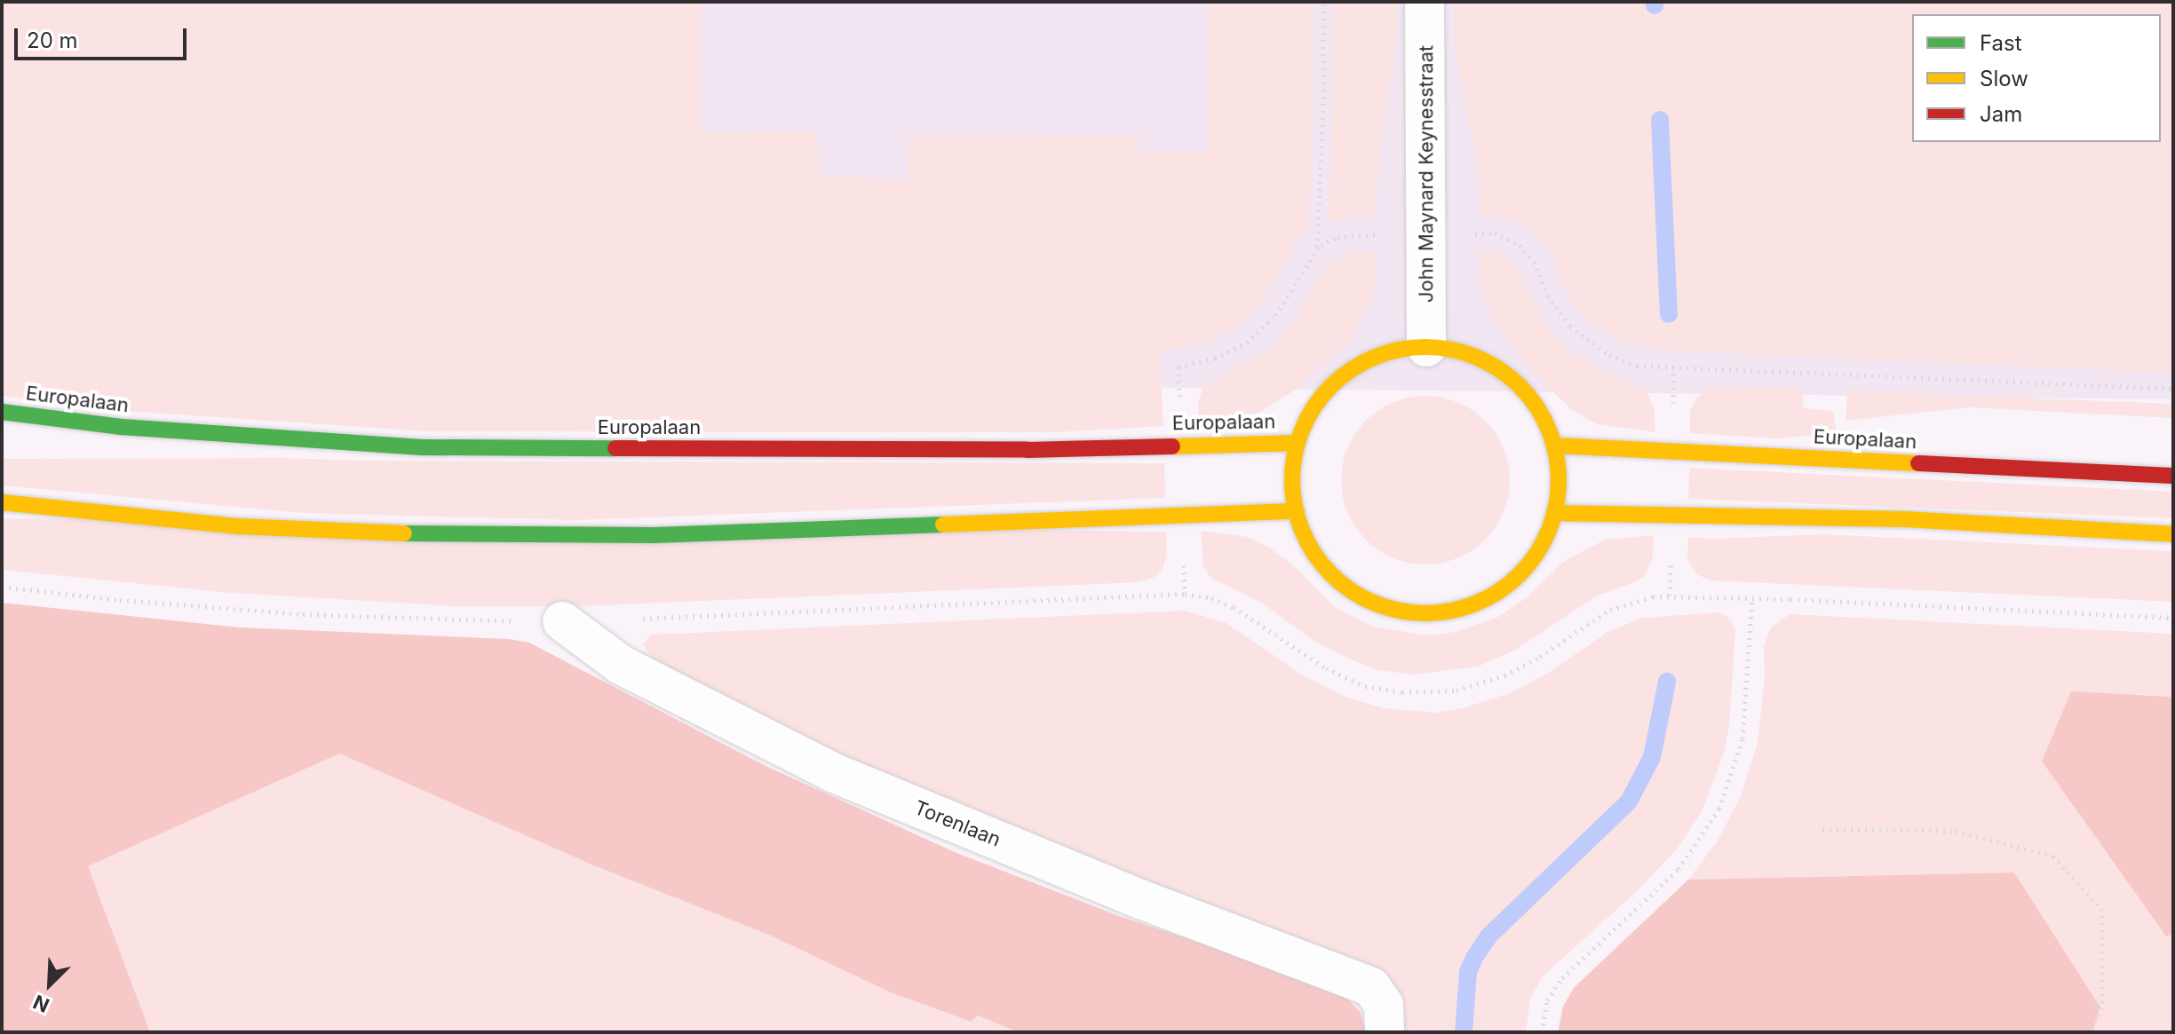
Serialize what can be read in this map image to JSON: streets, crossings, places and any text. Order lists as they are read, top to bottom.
{
  "streets": {
    "street": ["John Maynard Keynesstraat", "Europalaan", "Torenlaan"]
  },
  "legend": ["Fast", "Slow", "Jam"],
  "scale_bar": "20 m",
  "north": "bottom left"
}
